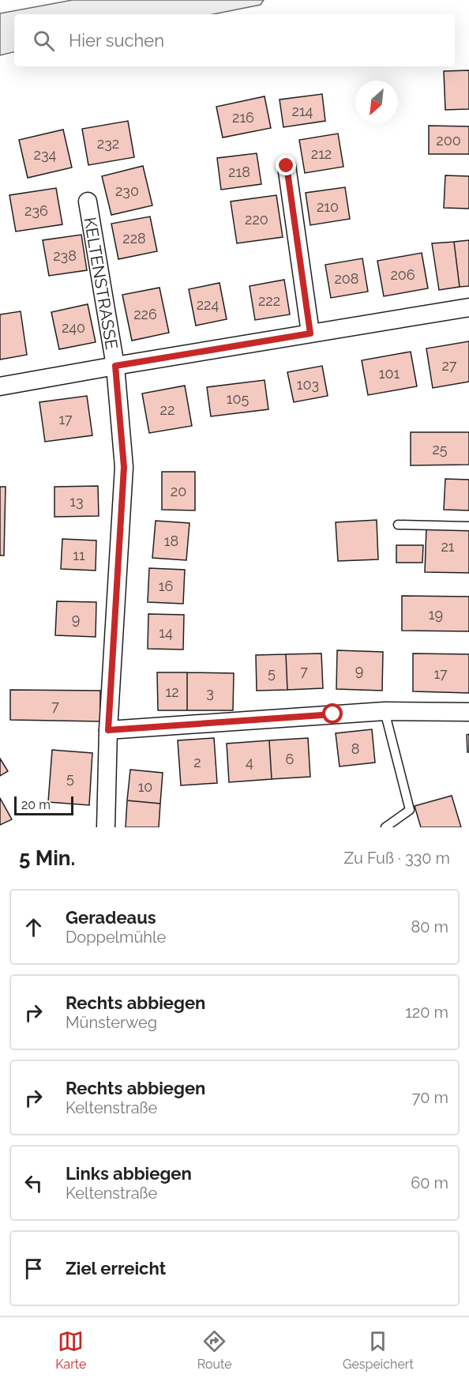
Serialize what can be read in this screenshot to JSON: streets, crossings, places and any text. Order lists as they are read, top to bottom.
{
  "streets": {
    "street": ["KELTENSTRASSE"]
  },
  "house_numbers": [
    "214",
    "216",
    "200",
    "232",
    "212",
    "234",
    "218",
    "230",
    "210",
    "236",
    "220",
    "228",
    "238",
    "206",
    "208",
    "222",
    "224",
    "226",
    "240",
    "27",
    "101",
    "103",
    "105",
    "22",
    "17",
    "25",
    "20",
    "13",
    "18",
    "21",
    "11",
    "16",
    "19",
    "9",
    "14",
    "9",
    "7",
    "5",
    "17",
    "12",
    "3",
    "7",
    "8",
    "6",
    "2",
    "4",
    "5",
    "10"
  ],
  "scale_bar": "20 m",
  "north": "bottom left",
  "page": {
    "search": "Hier suchen",
    "scale": "20 m",
    "heading": ["5 Min.", "Zu Fuß · 330 m"],
    "list": [
      ["Geradeaus", "Doppelmühle", "80 m"],
      ["Rechts abbiegen", "Münsterweg", "120 m"],
      ["Rechts abbiegen", "Keltenstraße", "70 m"],
      ["Links abbiegen", "Keltenstraße", "60 m"],
      "Ziel erreicht"
    ],
    "nav": ["Karte", "Route", "Gespeichert"]
  }
}
